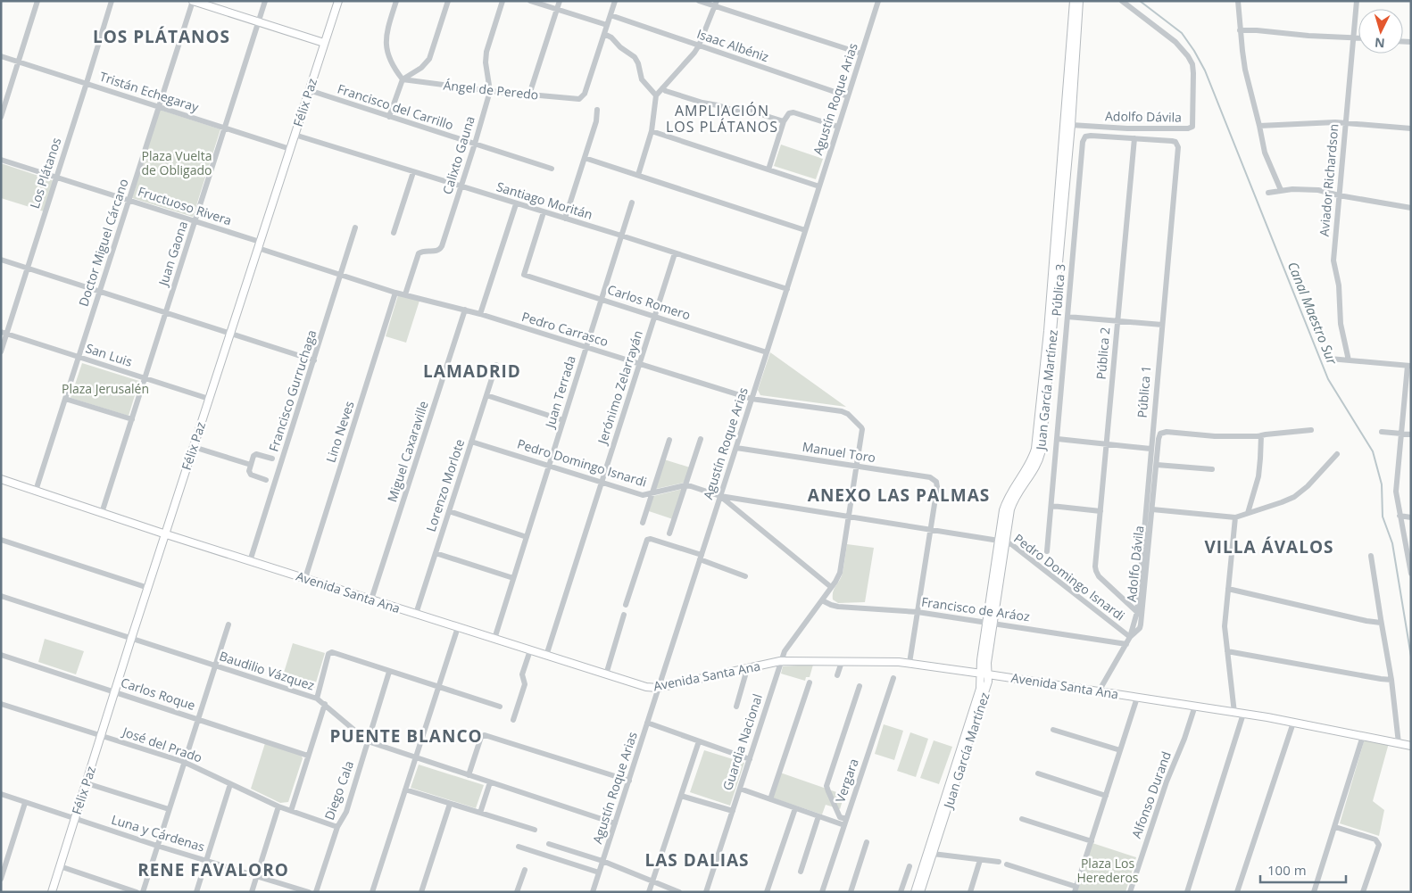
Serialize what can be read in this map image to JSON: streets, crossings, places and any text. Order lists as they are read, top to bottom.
{
  "streets": {
    "main road": ["Félix Paz", "Juan García Martínez", "Avenida Santa Ana"],
    "street": [
      "Isaac Albéniz",
      "Ángel de Peredo",
      "Tristán Echegaray",
      "Agustín Roque Arias",
      "Francisco del Carrillo",
      "Adolfo Dávila",
      "Calixto Gauna",
      "Los Plátanos",
      "Aviador Richardson",
      "Santiago Moritán",
      "Fructuoso Rivera",
      "Doctor Miguel Cárcano",
      "Juan Gaona",
      "Pública 3",
      "Carlos Romero",
      "Pedro Carrasco",
      "Pública 2",
      "San Luis",
      "Jerónimo Zelarrayán",
      "Francisco Gurruchaga",
      "Juan Terrada",
      "Pública 1",
      "Lino Neves",
      "Miguel Caxaraville",
      "Manuel Toro",
      "Pedro Domingo Isnardi",
      "Lorenzo Morlote",
      "Francisco de Aráoz",
      "Baudilio Vázquez",
      "Carlos Roque",
      "Guardia Nacional",
      "José del Prado",
      "Vergara",
      "Diego Cala",
      "Alfonso Durand",
      "Luna y Cárdenas"
    ]
  },
  "crossings": [
    ["Isaac Albéniz", "Agustín Roque Arias"],
    ["Ángel de Peredo", "Calixto Gauna"],
    ["Tristán Echegaray", "Félix Paz"],
    ["Tristán Echegaray", "Los Plátanos"],
    ["Tristán Echegaray", "Doctor Miguel Cárcano"],
    ["Tristán Echegaray", "Juan Gaona"],
    ["Agustín Roque Arias", "Santiago Moritán"],
    ["Agustín Roque Arias", "Carlos Romero"],
    ["Agustín Roque Arias", "Pedro Carrasco"],
    ["Agustín Roque Arias", "Manuel Toro"],
    ["Agustín Roque Arias", "Pedro Domingo Isnardi"],
    ["Agustín Roque Arias", "Avenida Santa Ana"],
    ["Agustín Roque Arias", "Baudilio Vázquez"],
    ["Félix Paz", "Francisco del Carrillo"],
    ["Félix Paz", "Santiago Moritán"],
    ["Félix Paz", "Fructuoso Rivera"],
    ["Félix Paz", "Pedro Carrasco"],
    ["Félix Paz", "San Luis"],
    ["Félix Paz", "Avenida Santa Ana"],
    ["Félix Paz", "Baudilio Vázquez"],
    ["Félix Paz", "Carlos Roque"],
    ["Félix Paz", "José del Prado"],
    ["Félix Paz", "Luna y Cárdenas"],
    ["Francisco del Carrillo", "Calixto Gauna"],
    ["Adolfo Dávila", "Juan García Martínez"],
    ["Adolfo Dávila", "Pública 1"],
    ["Adolfo Dávila", "Pedro Domingo Isnardi"],
    ["Adolfo Dávila", "Avenida Santa Ana"],
    ["Adolfo Dávila", "Francisco de Aráoz"],
    ["Calixto Gauna", "Santiago Moritán"],
    ["Calixto Gauna", "Pedro Carrasco"],
    ["Los Plátanos", "Fructuoso Rivera"],
    ["Los Plátanos", "San Luis"],
    ["Santiago Moritán", "Carlos Romero"],
    ["Santiago Moritán", "Jerónimo Zelarrayán"],
    ["Santiago Moritán", "Juan Terrada"],
    ["Fructuoso Rivera", "Doctor Miguel Cárcano"],
    ["Fructuoso Rivera", "Juan Gaona"],
    ["Fructuoso Rivera", "Pedro Carrasco"],
    ["Doctor Miguel Cárcano", "San Luis"],
    ["Doctor Miguel Cárcano", "Avenida Santa Ana"],
    ["Juan Gaona", "San Luis"],
    ["Juan Gaona", "Avenida Santa Ana"],
    ["Pública 3", "Pública 2"],
    ["Pública 3", "Pública 1"],
    ["Carlos Romero", "Jerónimo Zelarrayán"],
    ["Carlos Romero", "Juan Terrada"],
    ["Pedro Carrasco", "Jerónimo Zelarrayán"],
    ["Pedro Carrasco", "Francisco Gurruchaga"],
    ["Pedro Carrasco", "Juan Terrada"],
    ["Pedro Carrasco", "Lino Neves"],
    ["Pedro Carrasco", "Miguel Caxaraville"],
    ["Pedro Carrasco", "Guardia Nacional"],
    ["Pública 2", "Pública 1"],
    ["Jerónimo Zelarrayán", "Pedro Domingo Isnardi"],
    ["Jerónimo Zelarrayán", "Avenida Santa Ana"],
    ["Juan García Martínez", "Pedro Domingo Isnardi"],
    ["Juan García Martínez", "Avenida Santa Ana"],
    ["Juan García Martínez", "Francisco de Aráoz"],
    ["Francisco Gurruchaga", "Avenida Santa Ana"],
    ["Juan Terrada", "Pedro Domingo Isnardi"],
    ["Juan Terrada", "Avenida Santa Ana"],
    ["Pública 1", "Pedro Domingo Isnardi"],
    ["Lino Neves", "Avenida Santa Ana"],
    ["Miguel Caxaraville", "Avenida Santa Ana"],
    ["Manuel Toro", "Pedro Domingo Isnardi"],
    ["Manuel Toro", "Guardia Nacional"],
    ["Pedro Domingo Isnardi", "Lorenzo Morlote"],
    ["Pedro Domingo Isnardi", "Guardia Nacional"],
    ["Lorenzo Morlote", "Avenida Santa Ana"],
    ["Avenida Santa Ana", "Guardia Nacional"],
    ["Avenida Santa Ana", "Alfonso Durand"],
    ["Francisco de Aráoz", "Guardia Nacional"],
    ["Baudilio Vázquez", "Diego Cala"],
    ["José del Prado", "Diego Cala"]
  ],
  "districts": [
    "LOS PLÁTANOS",
    "AMPLIACIÓN LOS PLÁTANOS",
    "LAMADRID",
    "ANEXO LAS PALMAS",
    "VILLA ÁVALOS",
    "PUENTE BLANCO",
    "LAS DALIAS",
    "RENE FAVALORO"
  ],
  "water": ["Canal Maestro Sur"],
  "parks": ["Plaza Vuelta de Obligado", "Plaza Jerusalén", "Plaza Los Herederos"],
  "scale_bar": "100 m",
  "north": "bottom"
}
